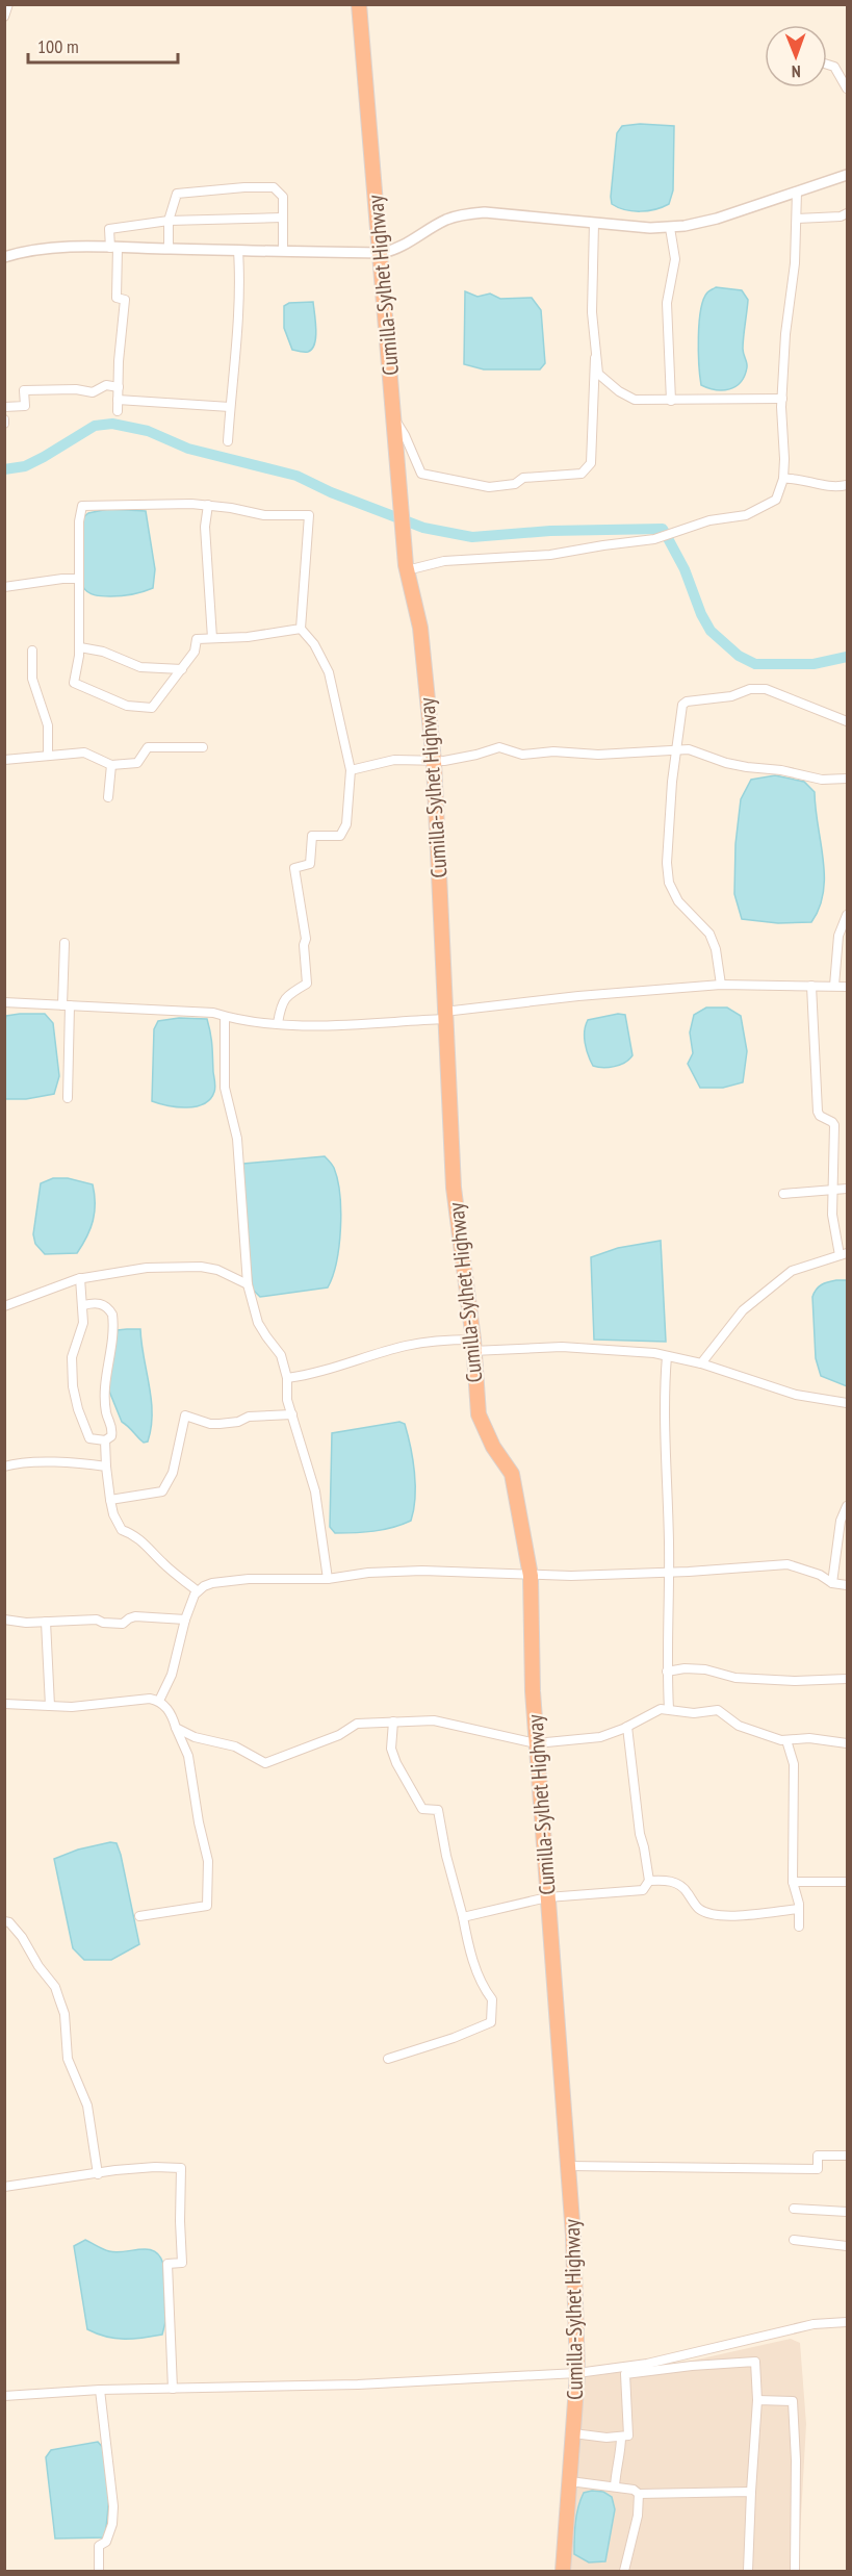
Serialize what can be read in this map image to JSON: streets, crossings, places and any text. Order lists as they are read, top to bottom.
{
  "streets": {
    "highway": ["Cumilla-Sylhet Highway"]
  },
  "scale_bar": "100 m",
  "north": "bottom"
}
